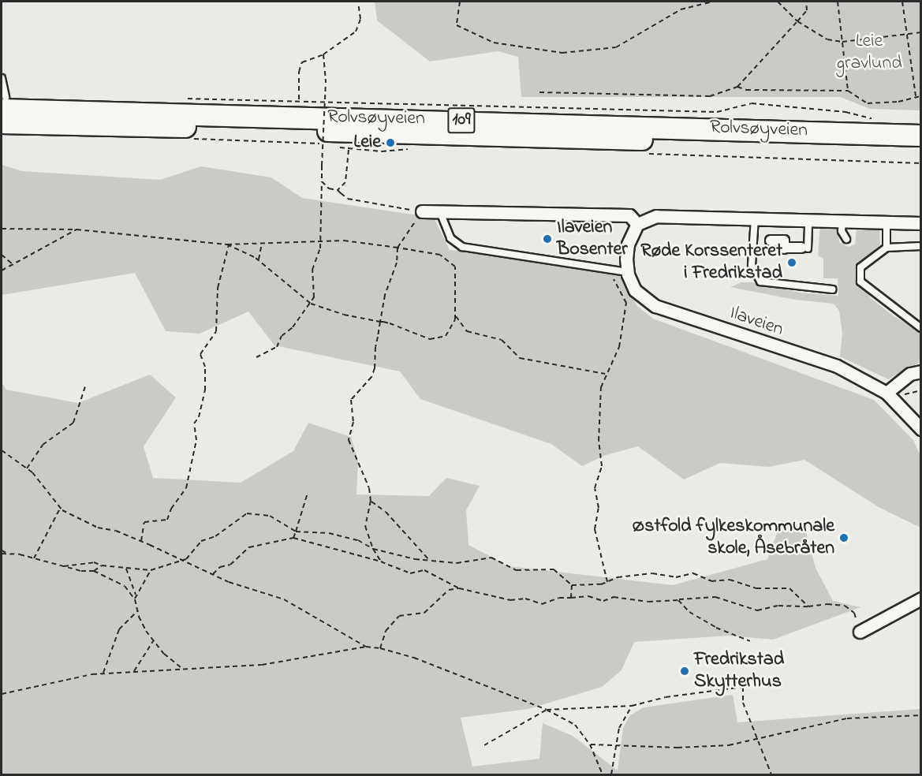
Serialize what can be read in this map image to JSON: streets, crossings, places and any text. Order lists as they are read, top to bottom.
{
  "streets": {
    "main road": ["Rolvsøyveien", "109"],
    "street": ["Ilaveien"]
  },
  "parks": ["Leie gravlund"],
  "places": [
    "Leie",
    "Ilaveien Bosenter",
    "Røde Korssenteret i Fredrikstad",
    "Østfold fylkeskommunale skole, Åsebråten",
    "Fredrikstad Skytterhus"
  ]
}
